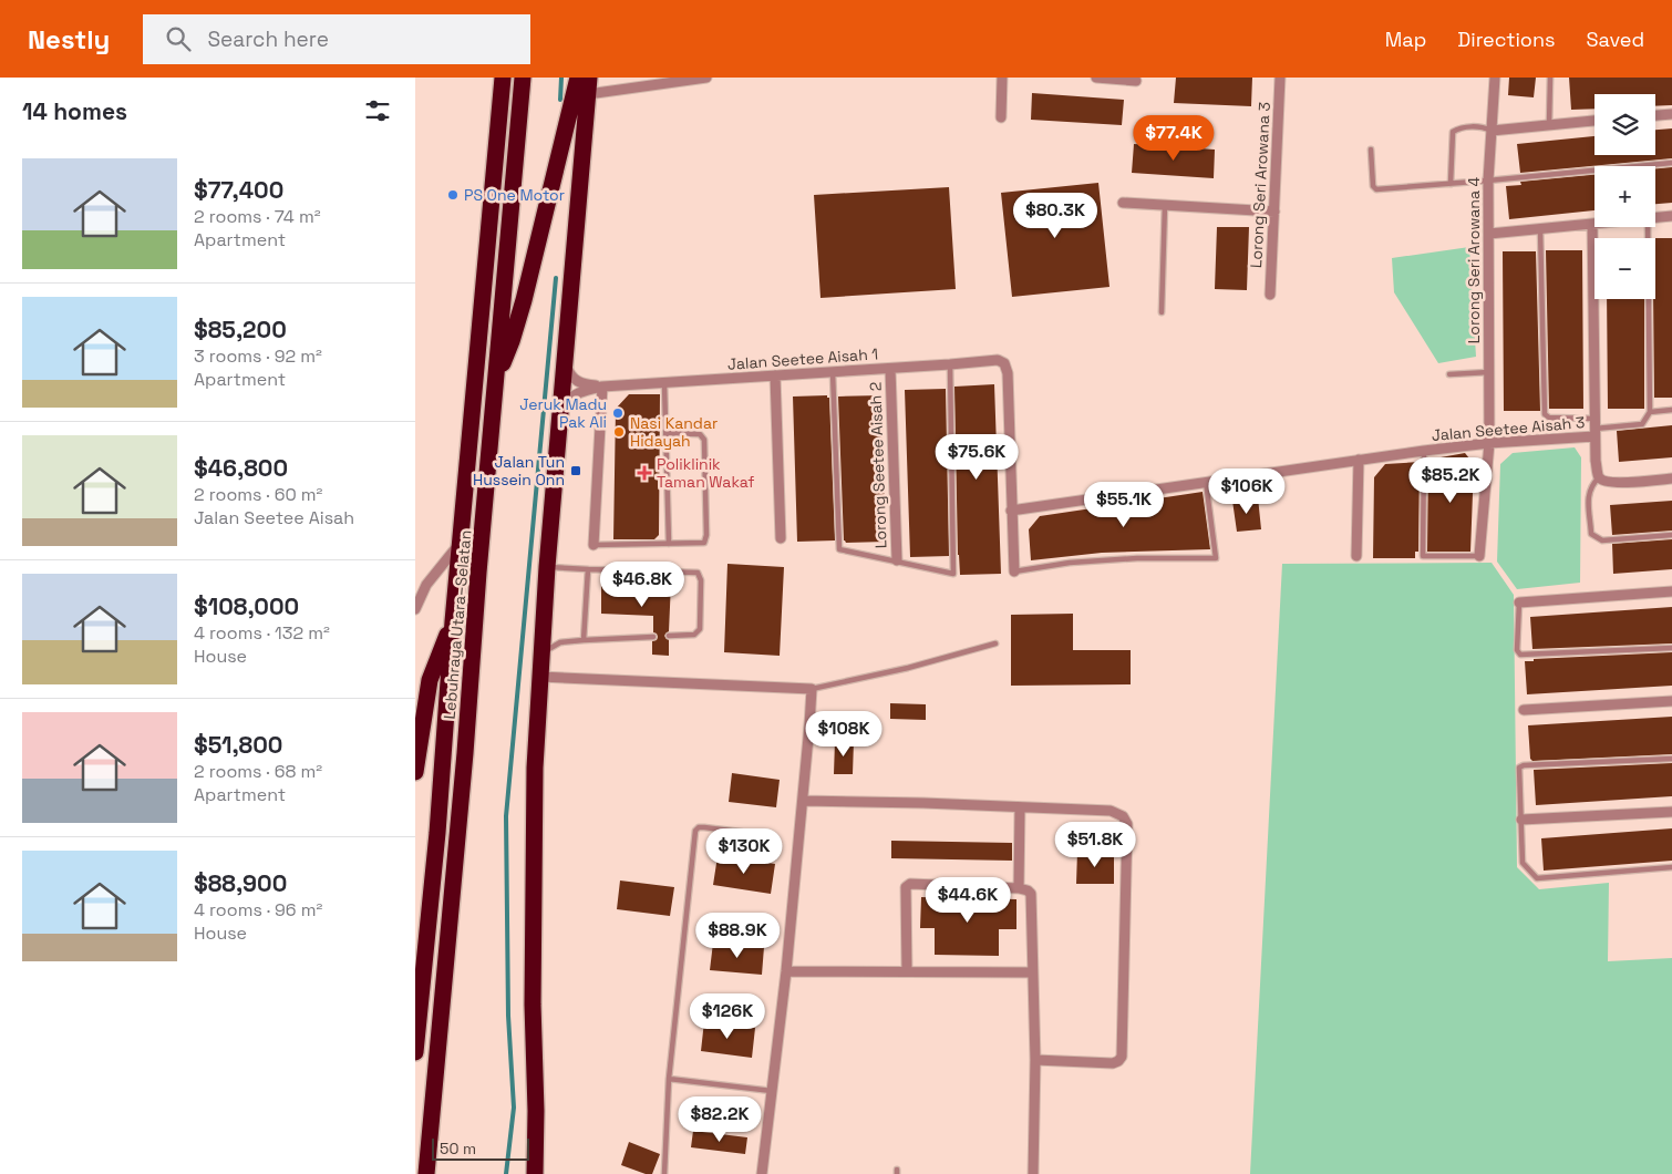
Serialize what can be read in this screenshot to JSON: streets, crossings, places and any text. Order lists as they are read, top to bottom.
{
  "streets": {
    "highway": ["Lebuhraya Utara–Selatan"],
    "street": [
      "Lorong Seri Arowana 3",
      "Lorong Seri Arowana 4",
      "Jalan Seetee Aisah 1",
      "Jalan Seetee Aisah 3",
      "Lorong Seetee Aisah 2"
    ]
  },
  "crossings": [
    ["Lorong Seri Arowana 4", "Jalan Seetee Aisah 3"],
    ["Jalan Seetee Aisah 1", "Jalan Seetee Aisah 3"],
    ["Jalan Seetee Aisah 1", "Lorong Seetee Aisah 2"]
  ],
  "places": {
    "other": ["PS One Motor", "Jeruk Madu Pak Ali", "Nasi Kandar Hidayah"],
    "transit": ["Jalan Tun Hussein Onn"],
    "health": ["Poliklinik Taman Wakaf"]
  },
  "scale_bar": "50 m",
  "page": {
    "header": "Nestly",
    "search": "Search here",
    "nav": ["Map", "Directions", "Saved"],
    "heading": "14 homes",
    "map_buttons": ["+", "−"],
    "price": [
      "$77.4K",
      "$80.3K",
      "$75.6K",
      "$85.2K",
      "$106K",
      "$55.1K",
      "$46.8K",
      "$108K",
      "$51.8K",
      "$130K",
      "$44.6K",
      "$88.9K",
      "$126K",
      "$82.2K"
    ],
    "list": [
      {
        "name": "$77,400",
        "note": "2 rooms · 74 m² · Apartment"
      },
      {
        "name": "$85,200",
        "note": "3 rooms · 92 m² · Apartment"
      },
      {
        "name": "$46,800",
        "note": "2 rooms · 60 m² · Jalan Seetee Aisah"
      },
      {
        "name": "$108,000",
        "note": "4 rooms · 132 m² · House"
      },
      {
        "name": "$51,800",
        "note": "2 rooms · 68 m² · Apartment"
      },
      {
        "name": "$88,900",
        "note": "4 rooms · 96 m² · House"
      }
    ],
    "scale": "50 m"
  }
}
